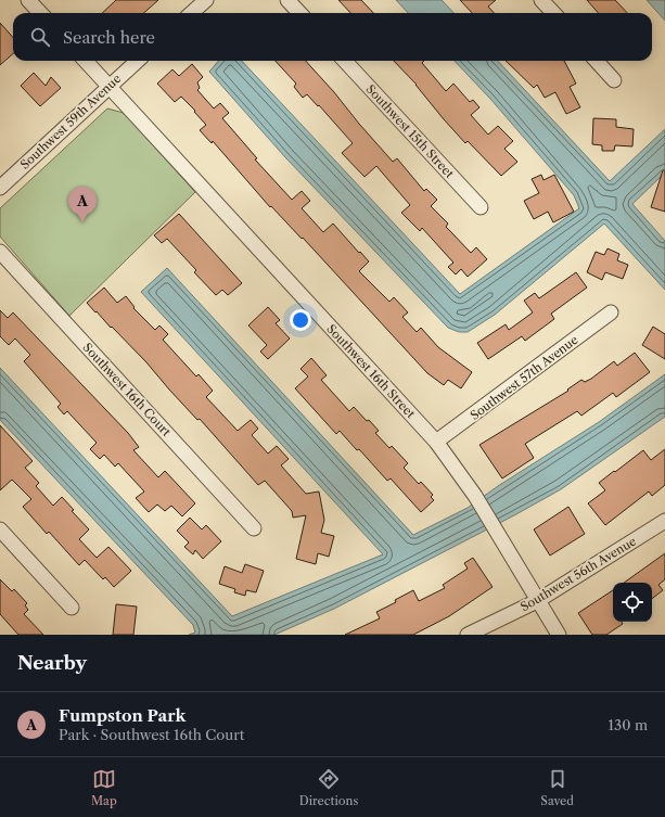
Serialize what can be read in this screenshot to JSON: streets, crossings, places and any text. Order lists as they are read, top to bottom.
{
  "streets": {
    "street": [
      "Southwest 59th Avenue",
      "Southwest 15th Street",
      "Southwest 16th Street",
      "Southwest 57th Avenue",
      "Southwest 16th Court",
      "Southwest 56th Avenue"
    ]
  },
  "crossings": [
    ["Southwest 59th Avenue", "Southwest 16th Street"],
    ["Southwest 16th Street", "Southwest 57th Avenue"],
    ["Southwest 16th Street", "Southwest 56th Avenue"]
  ],
  "page": {
    "search": "Search here",
    "pins": "A",
    "heading": "Nearby",
    "list": [
      {
        "mark": "A",
        "name": "Fumpston Park",
        "note": "Park · Southwest 16th Court",
        "value": "130 m"
      }
    ],
    "nav": ["Map", "Directions", "Saved"]
  }
}
